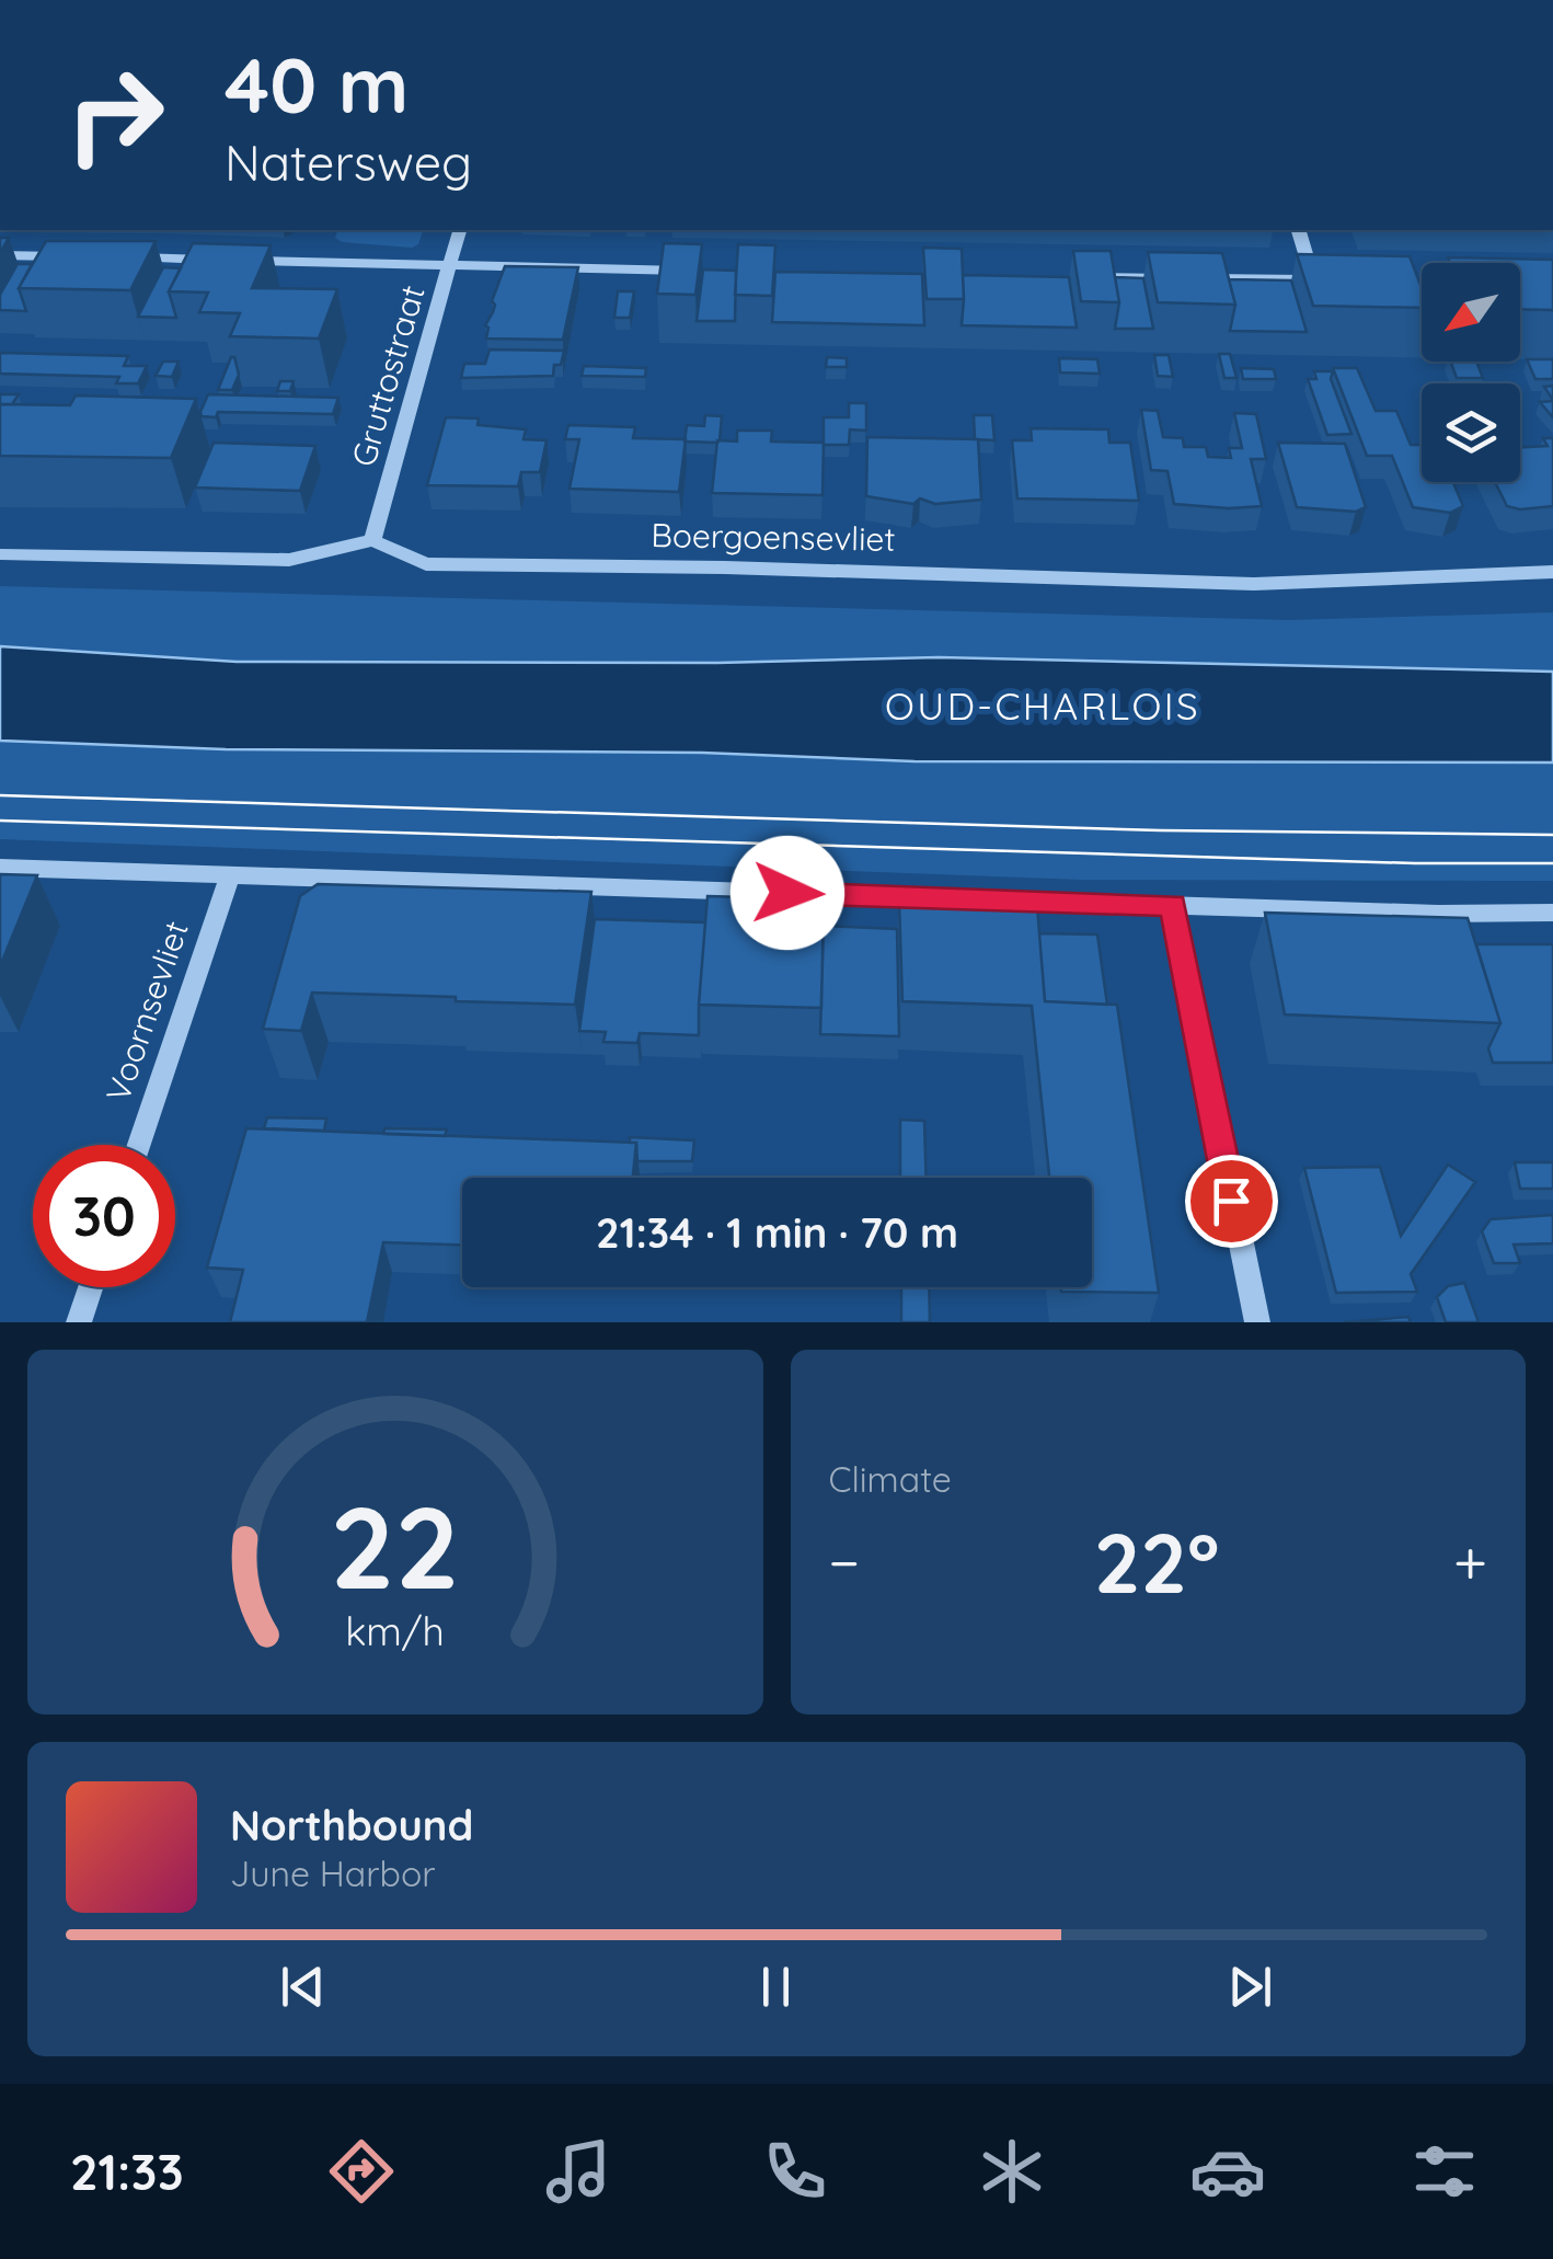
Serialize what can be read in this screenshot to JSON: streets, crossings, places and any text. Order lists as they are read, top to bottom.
{
  "streets": {
    "street": ["Gruttostraat", "Boergoensevliet", "Voornsevliet"]
  },
  "crossings": [
    ["Gruttostraat", "Boergoensevliet"]
  ],
  "districts": ["OUD-CHARLOIS"],
  "north": "bottom left",
  "page": {
    "turn": ["40 m", "Natersweg"],
    "limit": "30",
    "trip": "21:34 · 1 min · 70 m",
    "tile": "Climate",
    "heat": ["−", "22°", "+"],
    "song": ["Northbound", "June Harbor"],
    "tabs": "21:33",
    "gauge": ["22", "km/h"]
  }
}
